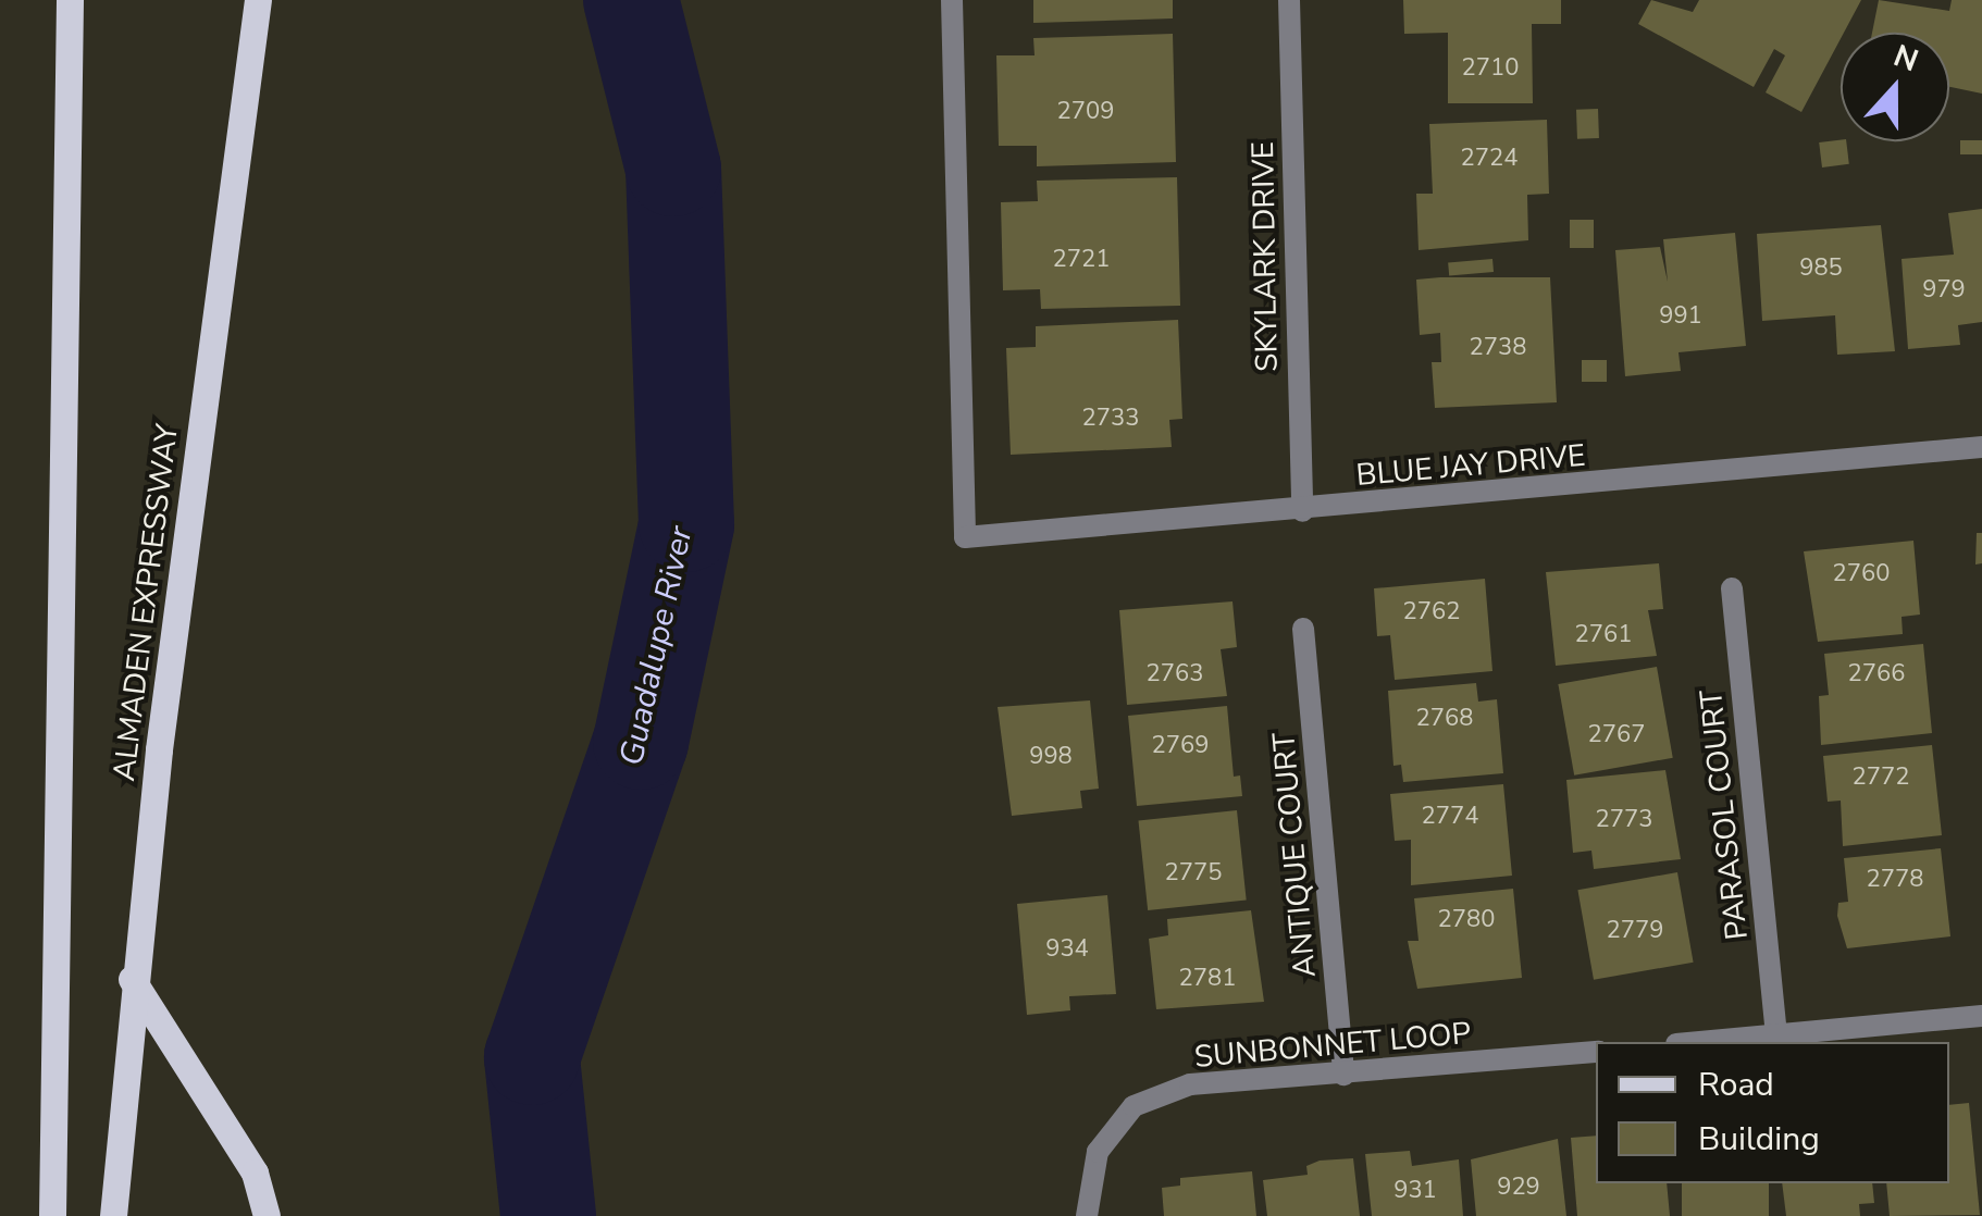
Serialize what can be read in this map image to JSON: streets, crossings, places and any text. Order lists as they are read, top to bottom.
{
  "streets": {
    "main road": ["ALMADEN EXPRESSWAY"],
    "street": [
      "SKYLARK DRIVE",
      "BLUE JAY DRIVE",
      "PARASOL COURT",
      "ANTIQUE COURT",
      "SUNBONNET LOOP"
    ]
  },
  "crossings": [
    ["SKYLARK DRIVE", "BLUE JAY DRIVE"],
    ["ANTIQUE COURT", "SUNBONNET LOOP"]
  ],
  "water": ["Guadalupe River"],
  "house_numbers": [
    "2710",
    "2709",
    "2724",
    "2721",
    "985",
    "979",
    "991",
    "2738",
    "2733",
    "2760",
    "2762",
    "2761",
    "2763",
    "2766",
    "2768",
    "2767",
    "2769",
    "998",
    "2772",
    "2774",
    "2773",
    "2775",
    "2778",
    "2780",
    "2779",
    "934",
    "2781",
    "929",
    "931"
  ],
  "legend": ["Road", "Building"],
  "north": "top"
}
